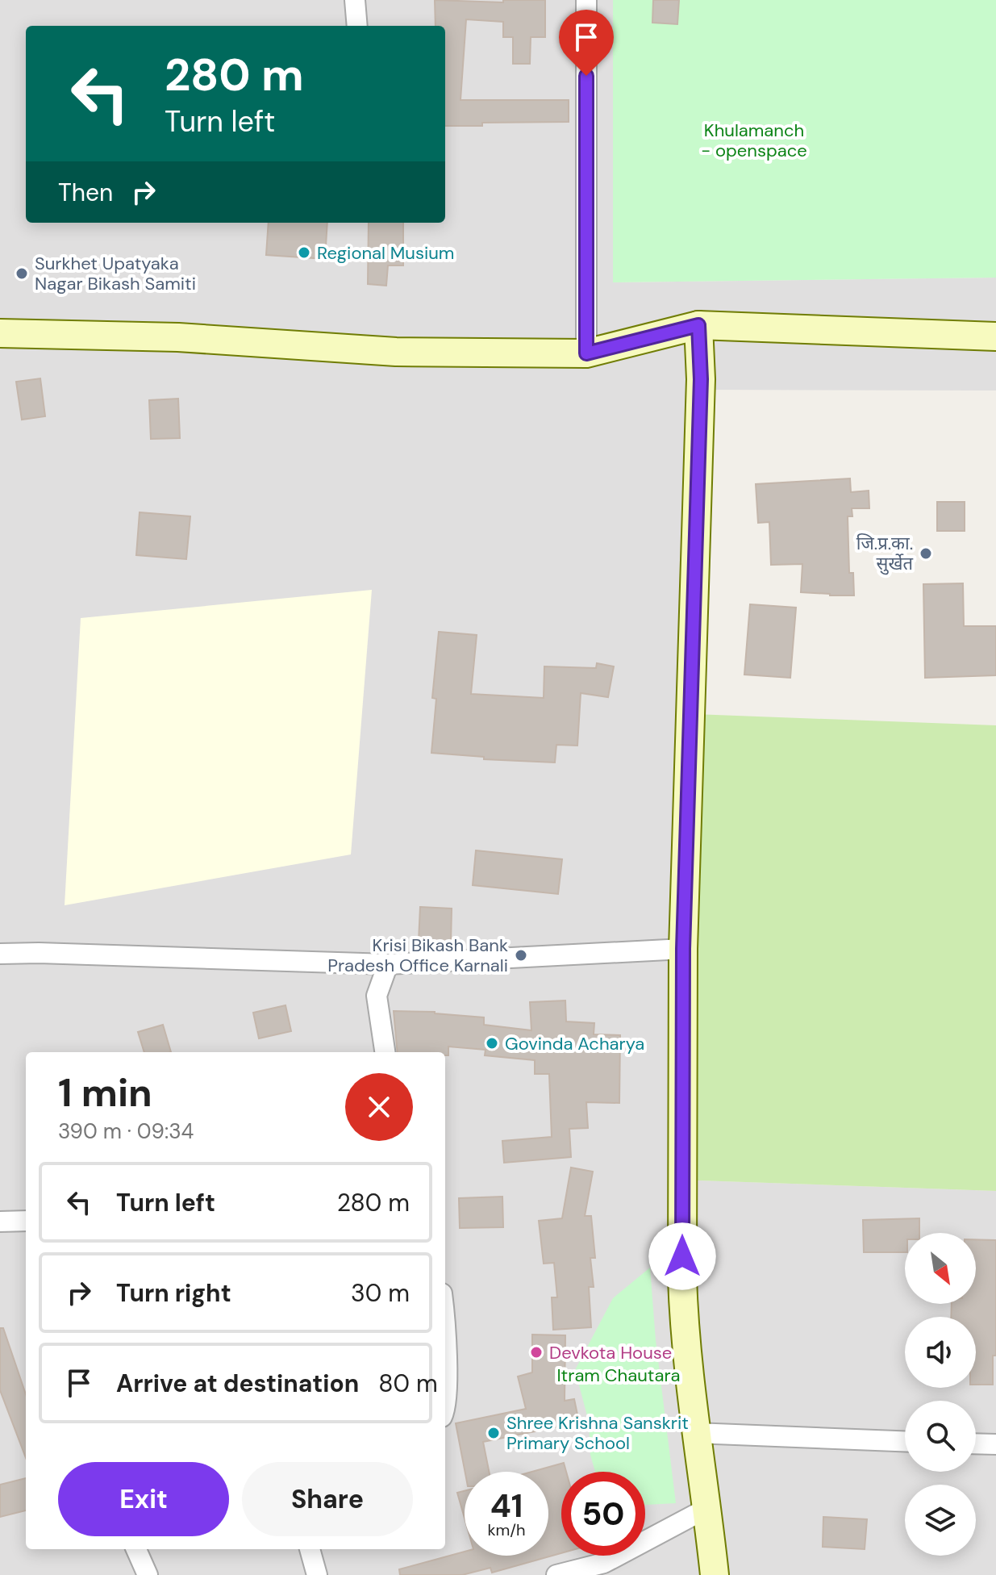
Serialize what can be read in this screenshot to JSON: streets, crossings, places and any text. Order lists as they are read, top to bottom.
{
  "parks": ["Khulamanch - openspace", "Itram Chautara"],
  "places": [
    "Regional Musium",
    "Surkhet Upatyaka Nagar Bikash Samiti",
    "जि.प्र.का. सुर्खेत",
    "Krisi Bikash Bank Pradesh Office Karnali",
    "Govinda Acharya",
    "Devkota House",
    "Shree Krishna Sanskrit Primary School"
  ],
  "north": "bottom right",
  "page": {
    "turn": ["280 m", "Turn left"],
    "then": "Then",
    "heading": ["1 min", "390 m · 09:34"],
    "list": [
      {
        "name": "Turn left",
        "value": "280 m"
      },
      {
        "name": "Turn right",
        "value": "30 m"
      },
      {
        "name": "Arrive at destination",
        "value": "80 m"
      }
    ],
    "buttons": ["Exit", "Share"],
    "speed": "41 km/h",
    "limit": "50"
  }
}
